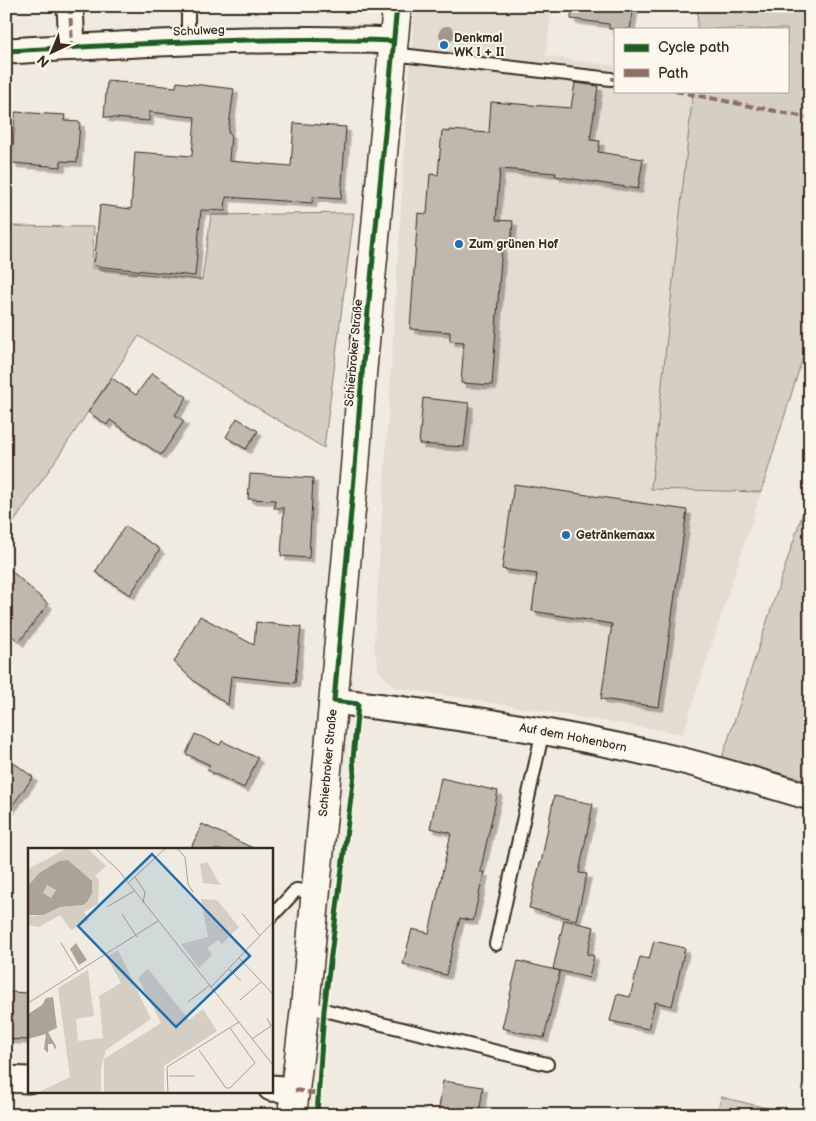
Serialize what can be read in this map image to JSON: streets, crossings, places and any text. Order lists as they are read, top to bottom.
{
  "streets": {
    "main road": ["Schierbroker Straße"],
    "street": ["Schulweg", "Auf dem Hohenborn"]
  },
  "crossings": [
    ["Schulweg", "Schierbroker Straße"],
    ["Schierbroker Straße", "Auf dem Hohenborn"]
  ],
  "places": ["Denkmal WK I + II", "Zum grünen Hof", "Getränkemaxx"],
  "legend": ["Cycle path", "Path"],
  "north": "bottom left"
}
